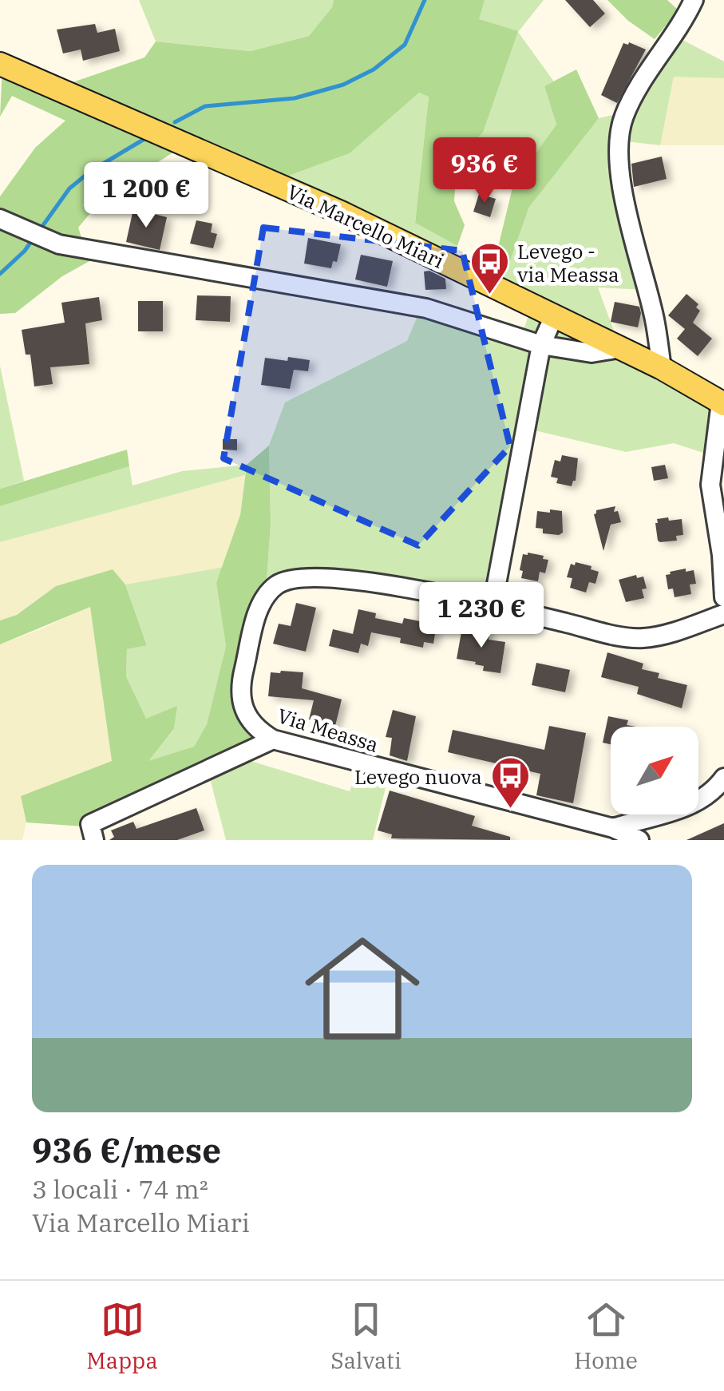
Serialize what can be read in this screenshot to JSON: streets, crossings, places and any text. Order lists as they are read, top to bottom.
{
  "streets": {
    "main road": ["Via Marcello Miari"],
    "street": ["Via Meassa"]
  },
  "places": {
    "bus stop": ["Levego - via Meassa", "Levego nuova"]
  },
  "north": "top right",
  "page": {
    "price": ["936 €", "1 200 €", "1 230 €"],
    "list": [
      {
        "name": "936 €/mese",
        "note": "3 locali · 74 m² · Via Marcello Miari"
      }
    ],
    "tabs": ["Mappa", "Salvati", "Home"]
  }
}
